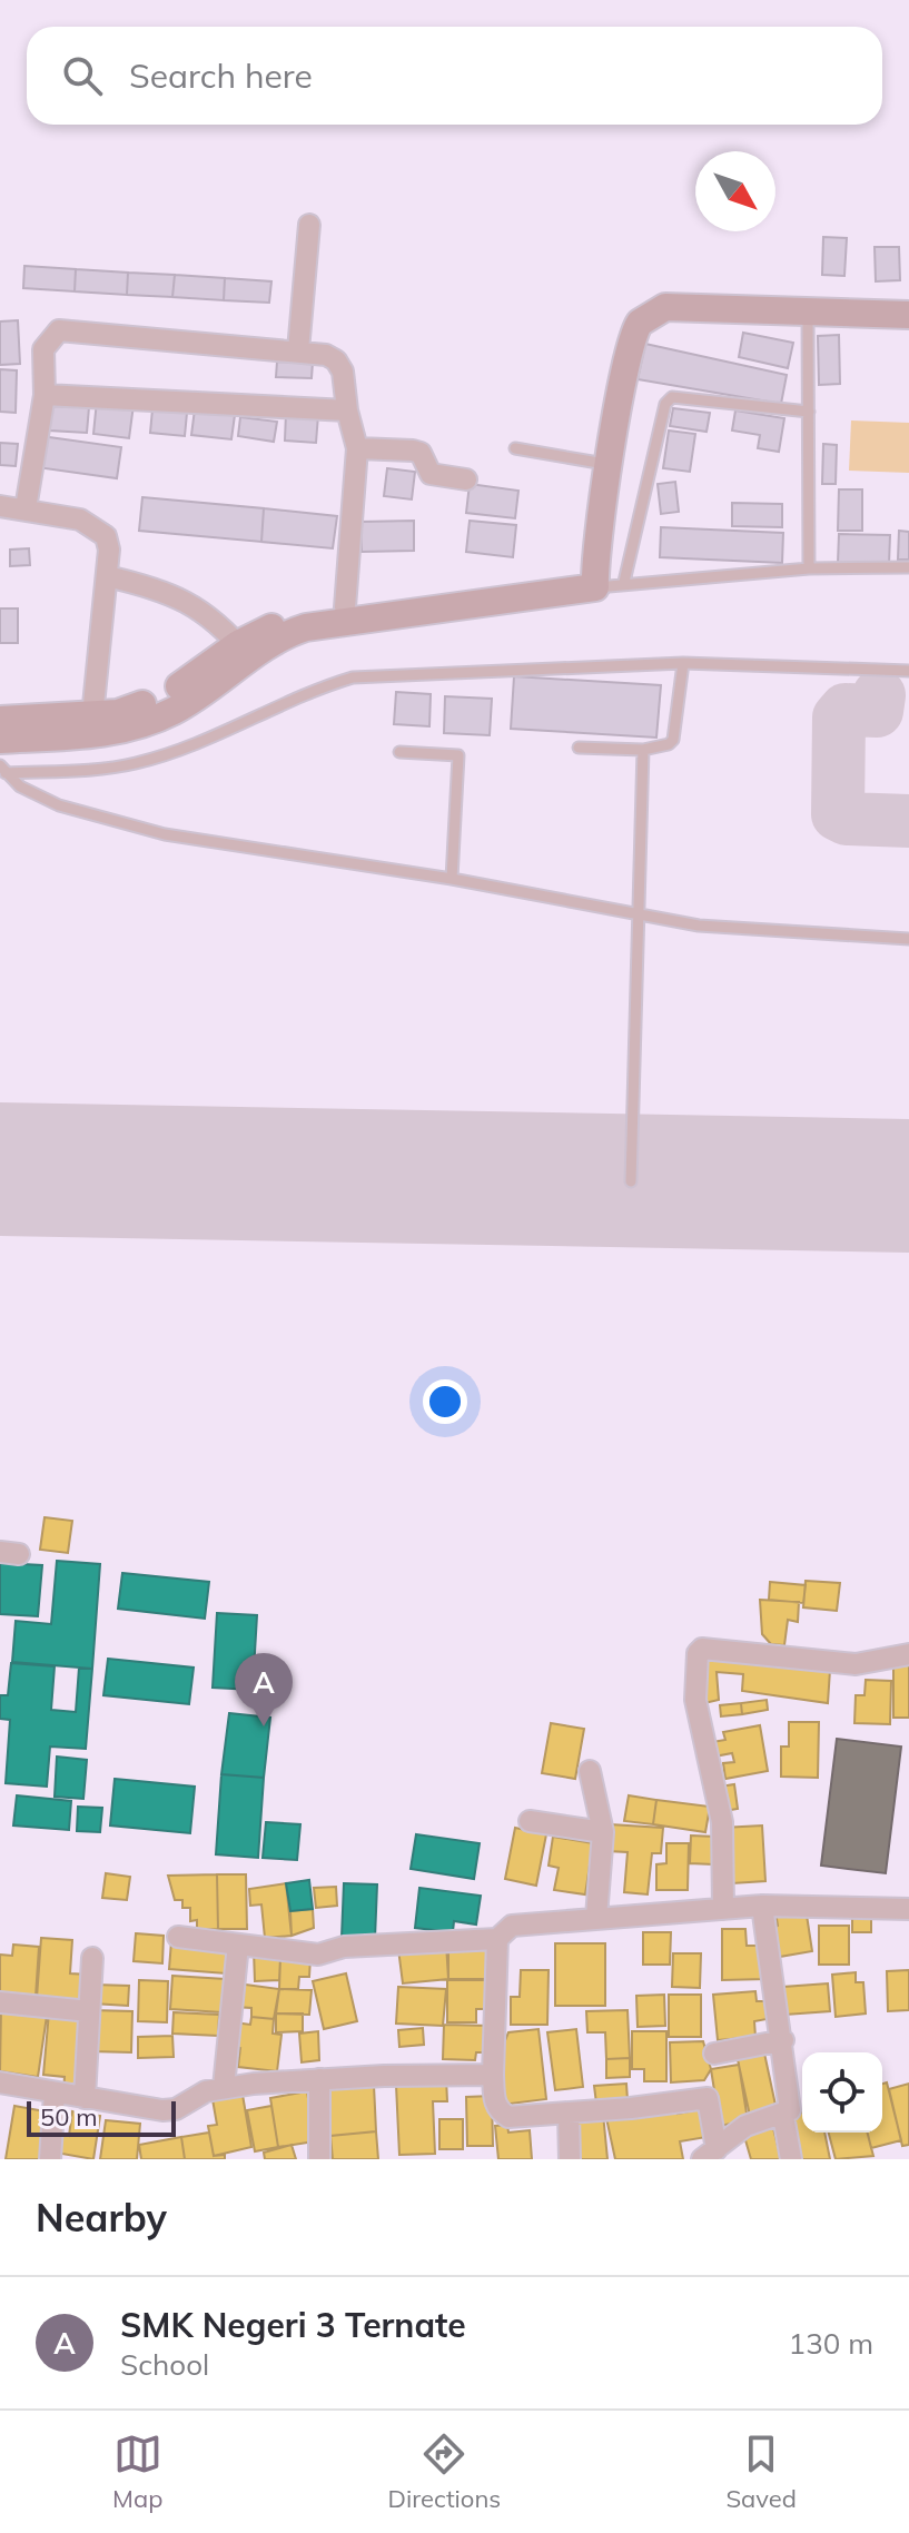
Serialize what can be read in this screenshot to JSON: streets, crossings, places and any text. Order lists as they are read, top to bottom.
{
  "scale_bar": "50 m",
  "north": "bottom right",
  "page": {
    "search": "Search here",
    "pins": "A",
    "scale": "50 m",
    "heading": "Nearby",
    "list": [
      {
        "mark": "A",
        "name": "SMK Negeri 3 Ternate",
        "note": "School",
        "value": "130 m"
      }
    ],
    "nav": ["Map", "Directions", "Saved"]
  }
}
